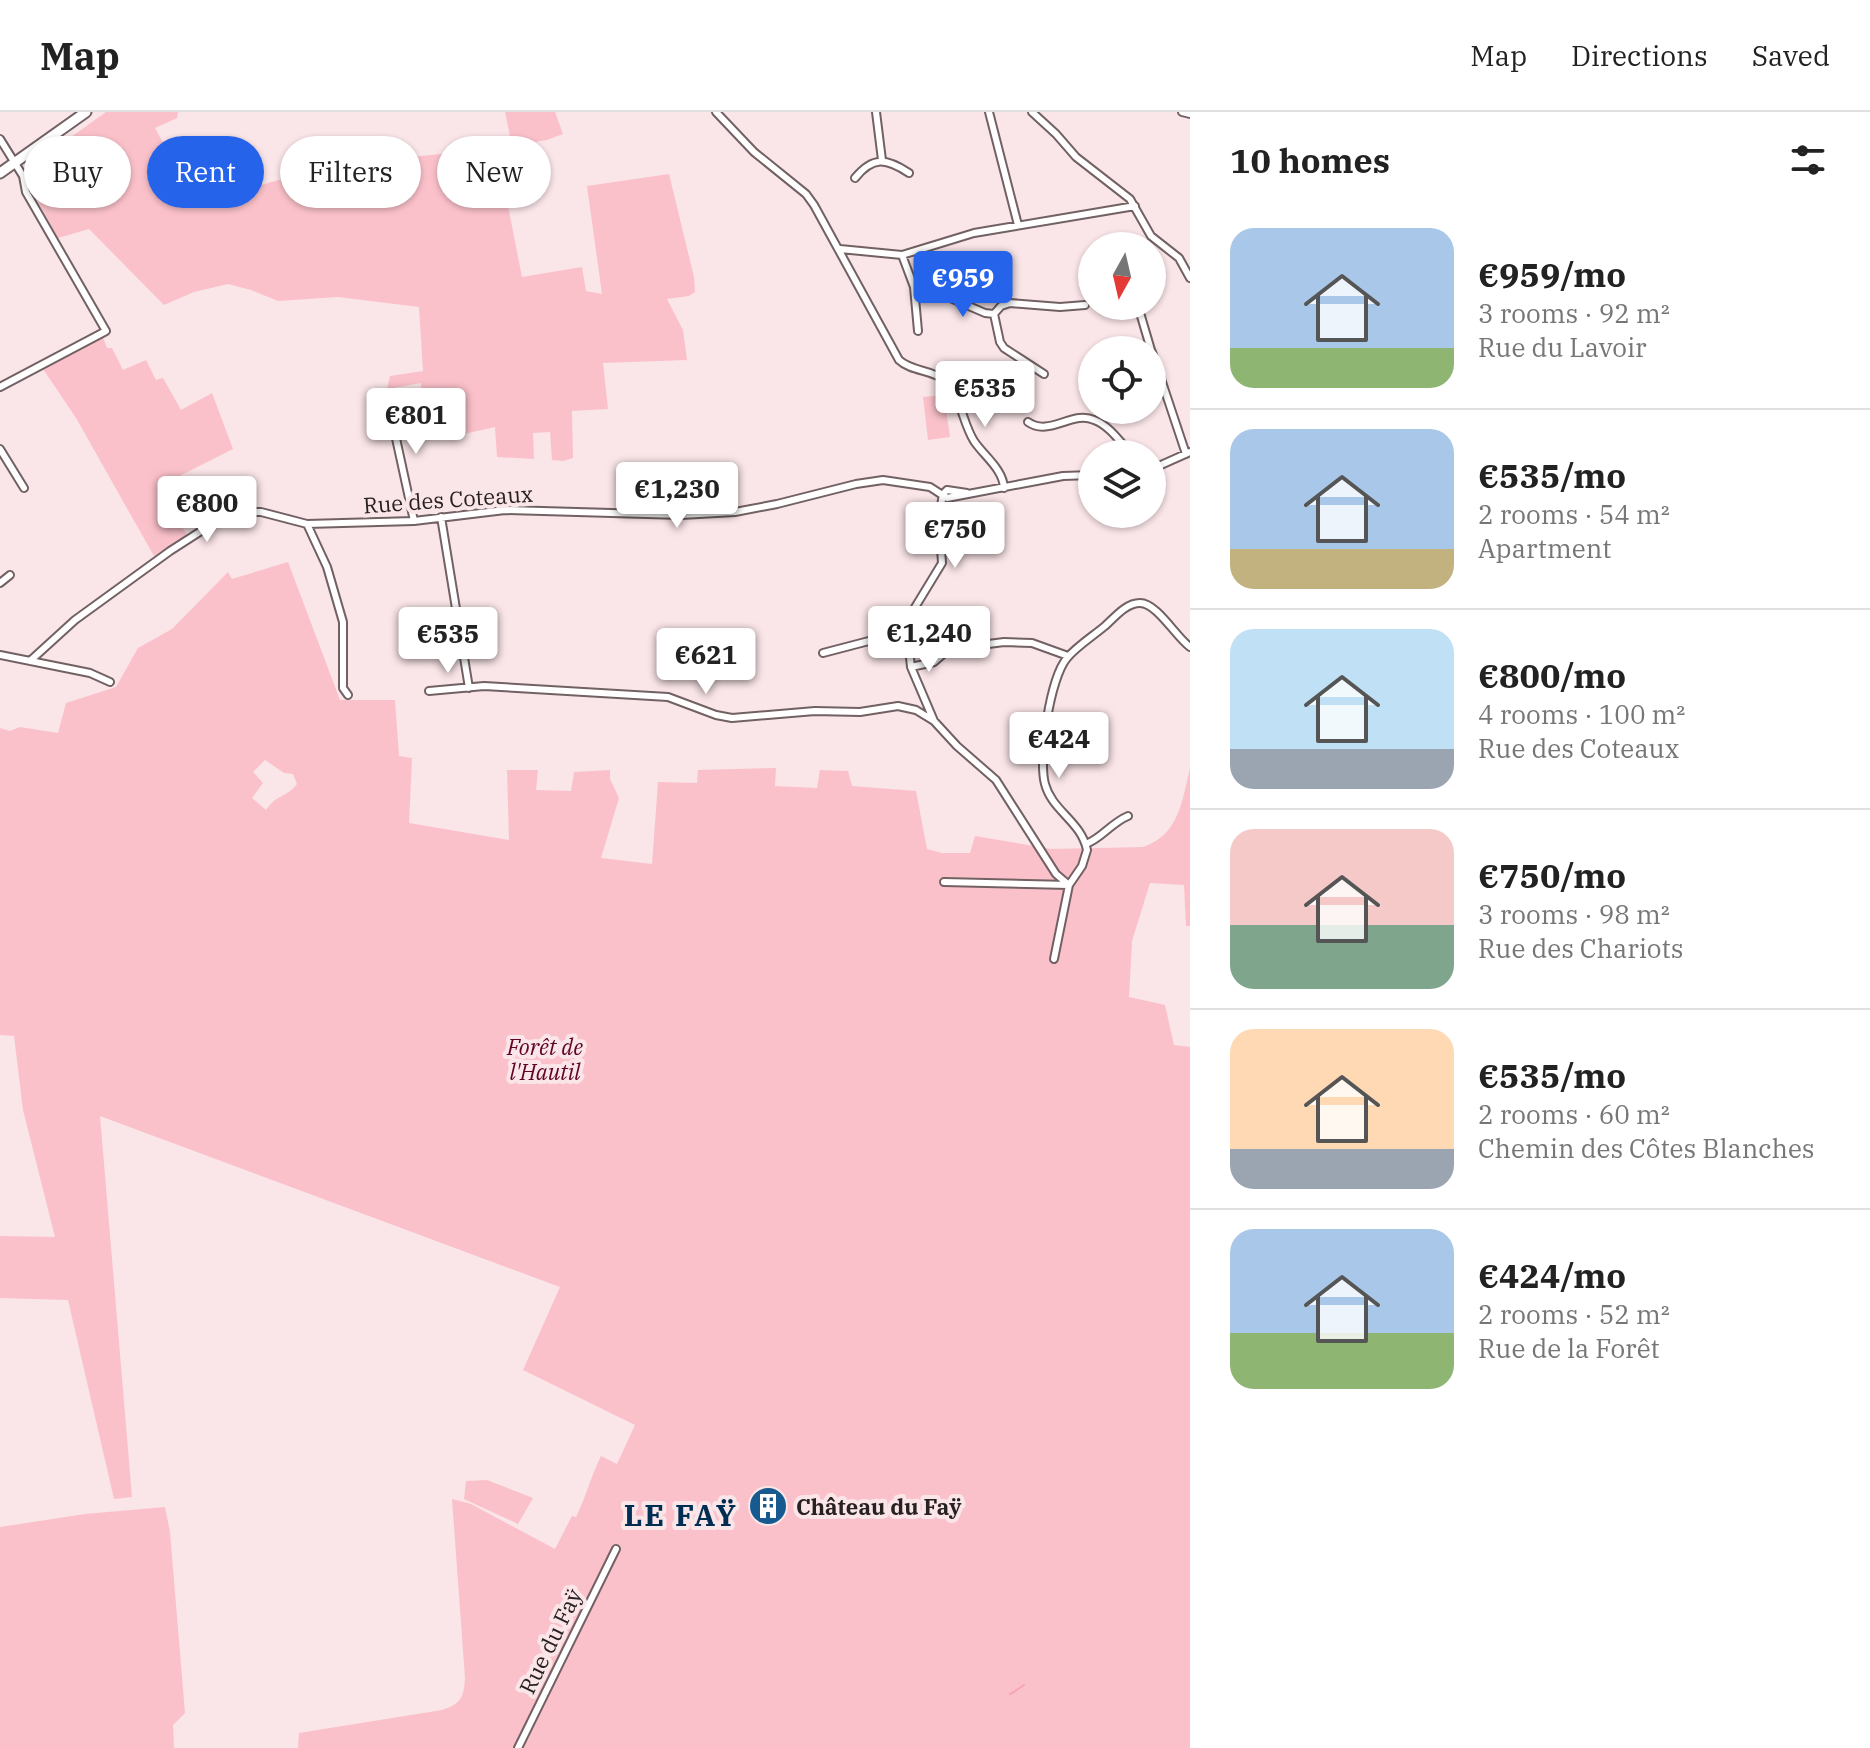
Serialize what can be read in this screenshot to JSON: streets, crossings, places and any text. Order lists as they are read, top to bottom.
{
  "streets": {
    "street": ["Rue des Coteaux", "Rue du Faÿ"]
  },
  "districts": ["LE FAŸ"],
  "parks": ["Forêt de l'Hautil"],
  "places": {
    "building": ["Château du Faÿ"]
  },
  "north": "bottom",
  "page": {
    "header": "Map",
    "nav": ["Map", "Directions", "Saved"],
    "heading": "10 homes",
    "chip": [
      "Buy",
      "Rent",
      "Filters",
      "New"
    ],
    "list": [
      {
        "name": "€959/mo",
        "note": "3 rooms · 92 m² · Rue du Lavoir"
      },
      {
        "name": "€535/mo",
        "note": "2 rooms · 54 m² · Apartment"
      },
      {
        "name": "€800/mo",
        "note": "4 rooms · 100 m² · Rue des Coteaux"
      },
      {
        "name": "€750/mo",
        "note": "3 rooms · 98 m² · Rue des Chariots"
      },
      {
        "name": "€535/mo",
        "note": "2 rooms · 60 m² · Chemin des Côtes Blanches"
      },
      {
        "name": "€424/mo",
        "note": "2 rooms · 52 m² · Rue de la Forêt"
      }
    ],
    "price": [
      "€959",
      "€535",
      "€801",
      "€1,230",
      "€800",
      "€750",
      "€1,240",
      "€535",
      "€621",
      "€424"
    ]
  }
}
